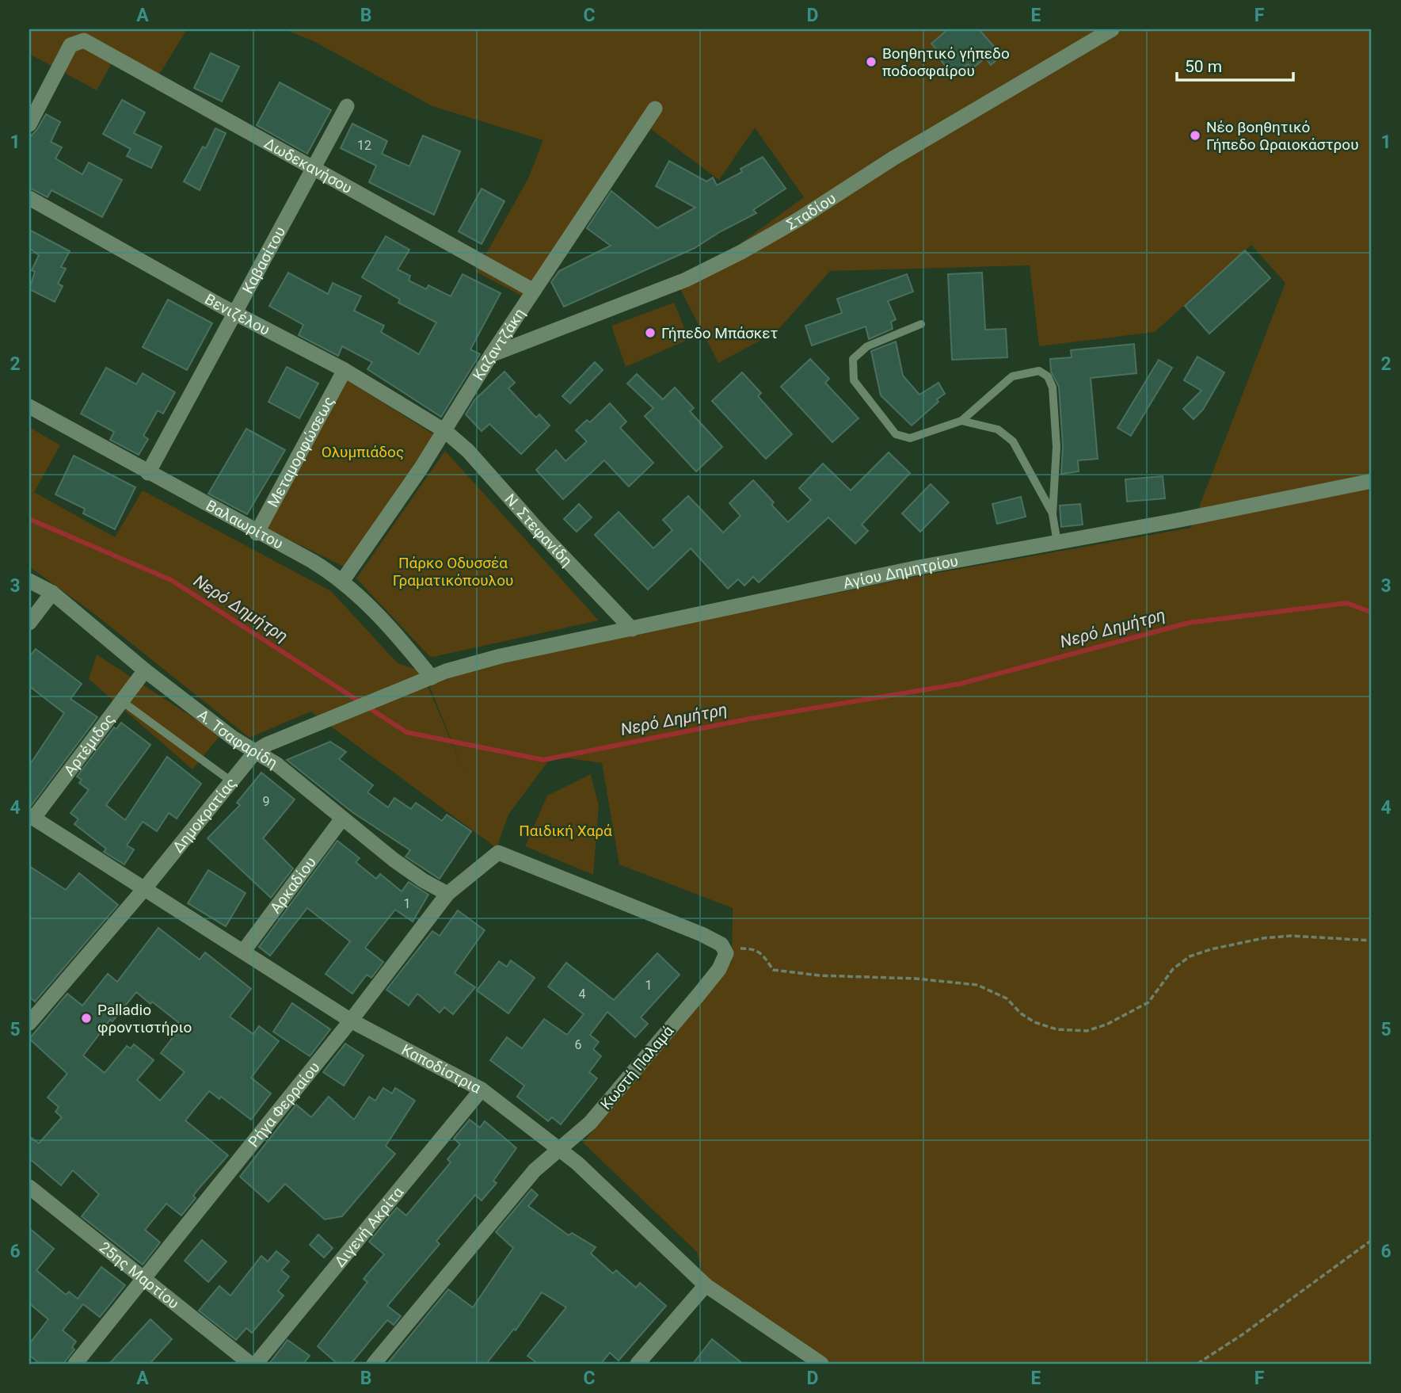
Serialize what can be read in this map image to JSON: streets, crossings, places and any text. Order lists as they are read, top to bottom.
{
  "streets": {
    "street": [
      "Δωδεκανήσου",
      "Σταδίου",
      "Καβασίτου",
      "Βενιζέλου",
      "Καζαντζάκη",
      "Μεταμορφώσεως",
      "Βαλαωρίτου",
      "Ν. Στεφανίδη",
      "Αγίου Δημητρίου",
      "Α. Τσαφαρίδη",
      "Αρτέμιδος",
      "Δημοκρατίας",
      "Αρκαδίου",
      "Κωστή Παλαμά",
      "Καποδίστρια",
      "Ρήγα Φερραίου",
      "Διγενή Ακρίτα",
      "25ης Μαρτίου"
    ]
  },
  "crossings": [
    ["Δωδεκανήσου", "Καβασίτου"],
    ["Δωδεκανήσου", "Καζαντζάκη"],
    ["Σταδίου", "Καζαντζάκη"],
    ["Καβασίτου", "Βενιζέλου"],
    ["Καβασίτου", "Βαλαωρίτου"],
    ["Βενιζέλου", "Καζαντζάκη"],
    ["Βενιζέλου", "Μεταμορφώσεως"],
    ["Βενιζέλου", "Ν. Στεφανίδη"],
    ["Καζαντζάκη", "Βαλαωρίτου"],
    ["Καζαντζάκη", "Ν. Στεφανίδη"],
    ["Μεταμορφώσεως", "Βαλαωρίτου"],
    ["Βαλαωρίτου", "Αγίου Δημητρίου"],
    ["Βαλαωρίτου", "Δημοκρατίας"],
    ["Ν. Στεφανίδη", "Αγίου Δημητρίου"],
    ["Αγίου Δημητρίου", "Δημοκρατίας"],
    ["Α. Τσαφαρίδη", "Αρτέμιδος"],
    ["Α. Τσαφαρίδη", "Δημοκρατίας"],
    ["Α. Τσαφαρίδη", "Αρκαδίου"],
    ["Α. Τσαφαρίδη", "Ρήγα Φερραίου"],
    ["Αρτέμιδος", "Καποδίστρια"],
    ["Δημοκρατίας", "Καποδίστρια"],
    ["Αρκαδίου", "Καποδίστρια"],
    ["Κωστή Παλαμά", "Καποδίστρια"],
    ["Κωστή Παλαμά", "Ρήγα Φερραίου"],
    ["Καποδίστρια", "Ρήγα Φερραίου"],
    ["Καποδίστρια", "Διγενή Ακρίτα"],
    ["Ρήγα Φερραίου", "25ης Μαρτίου"]
  ],
  "water": ["Νερό Δημήτρη"],
  "parks": ["Ολυμπιάδος", "Πάρκο Οδυσσέα Γραματικόπουλου", "Παιδική Χαρά"],
  "places": [
    "Βοηθητικό γήπεδο ποδοσφαίρου",
    "Νέο βοηθητικό Γήπεδο Ωραιοκάστρου",
    "Γήπεδο Μπάσκετ",
    "Palladio φροντιστήριο"
  ],
  "house_numbers": [
    "12",
    "9",
    "1",
    "1",
    "4",
    "6"
  ],
  "scale_bar": "50 m",
  "grid": {
    "columns": [
      "A",
      "B",
      "C",
      "D",
      "E",
      "F"
    ],
    "rows": [
      "1",
      "2",
      "3",
      "4",
      "5",
      "6"
    ]
  }
}
